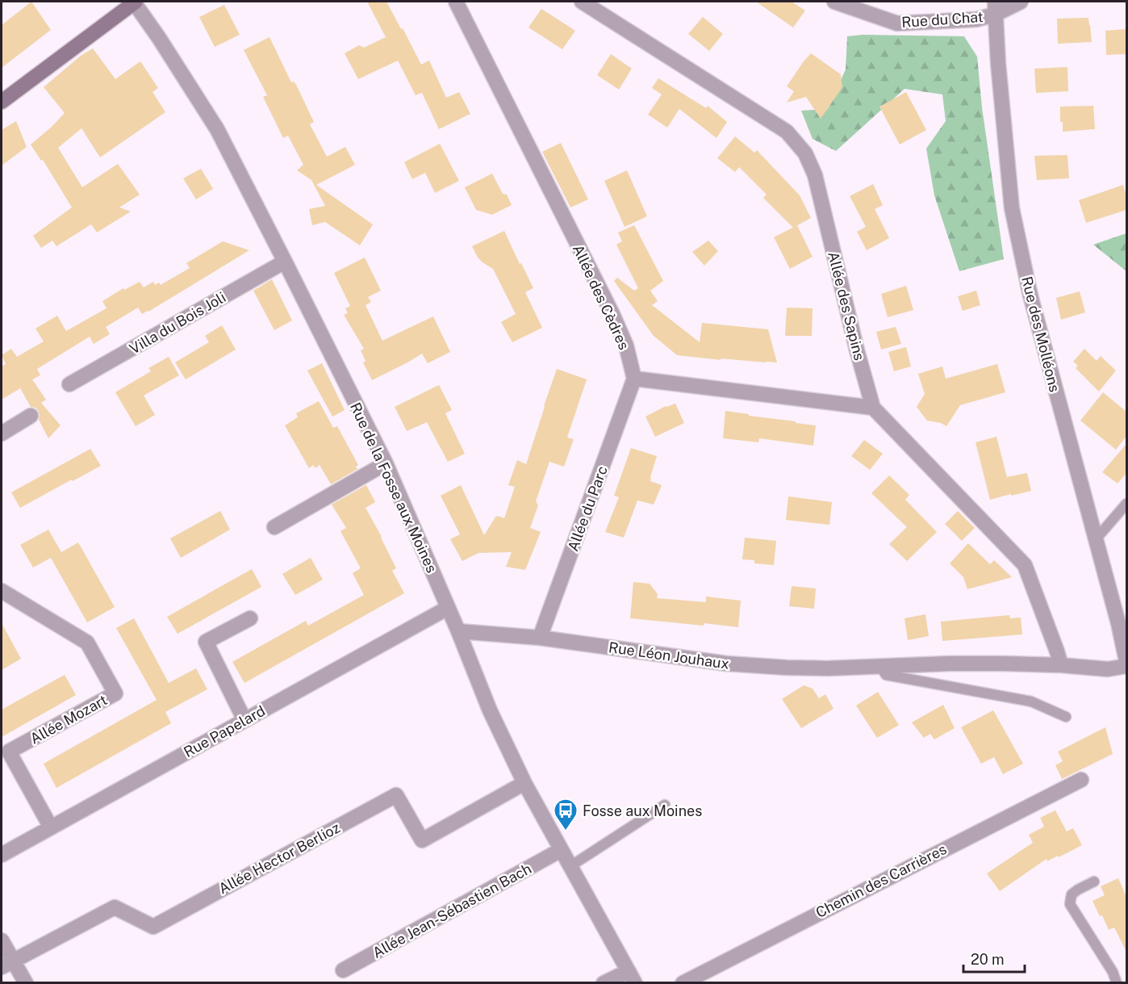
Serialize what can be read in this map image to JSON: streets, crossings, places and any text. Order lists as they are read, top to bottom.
{
  "streets": {
    "street": [
      "Rue du Chat",
      "Allée des Cèdres",
      "Allée des Sapins",
      "Villa du Bois Joli",
      "Rue des Molléons",
      "Rue de la Fosse aux Moines",
      "Allée du Parc",
      "Rue Léon Jouhaux",
      "Allée Mozart",
      "Rue Papelard",
      "Allée Hector Berlioz",
      "Chemin des Carrières",
      "Allée Jean-Sébastien Bach"
    ]
  },
  "crossings": [
    ["Rue du Chat", "Rue des Molléons"],
    ["Allée des Cèdres", "Allée du Parc"],
    ["Allée des Sapins", "Rue Léon Jouhaux"],
    ["Villa du Bois Joli", "Rue de la Fosse aux Moines"],
    ["Rue de la Fosse aux Moines", "Rue Léon Jouhaux"],
    ["Rue de la Fosse aux Moines", "Rue Papelard"],
    ["Rue de la Fosse aux Moines", "Allée Hector Berlioz"],
    ["Rue de la Fosse aux Moines", "Allée Jean-Sébastien Bach"],
    ["Allée du Parc", "Rue Léon Jouhaux"],
    ["Allée Mozart", "Rue Papelard"]
  ],
  "places": {
    "bus stop": ["Fosse aux Moines"]
  },
  "scale_bar": "20 m"
}
